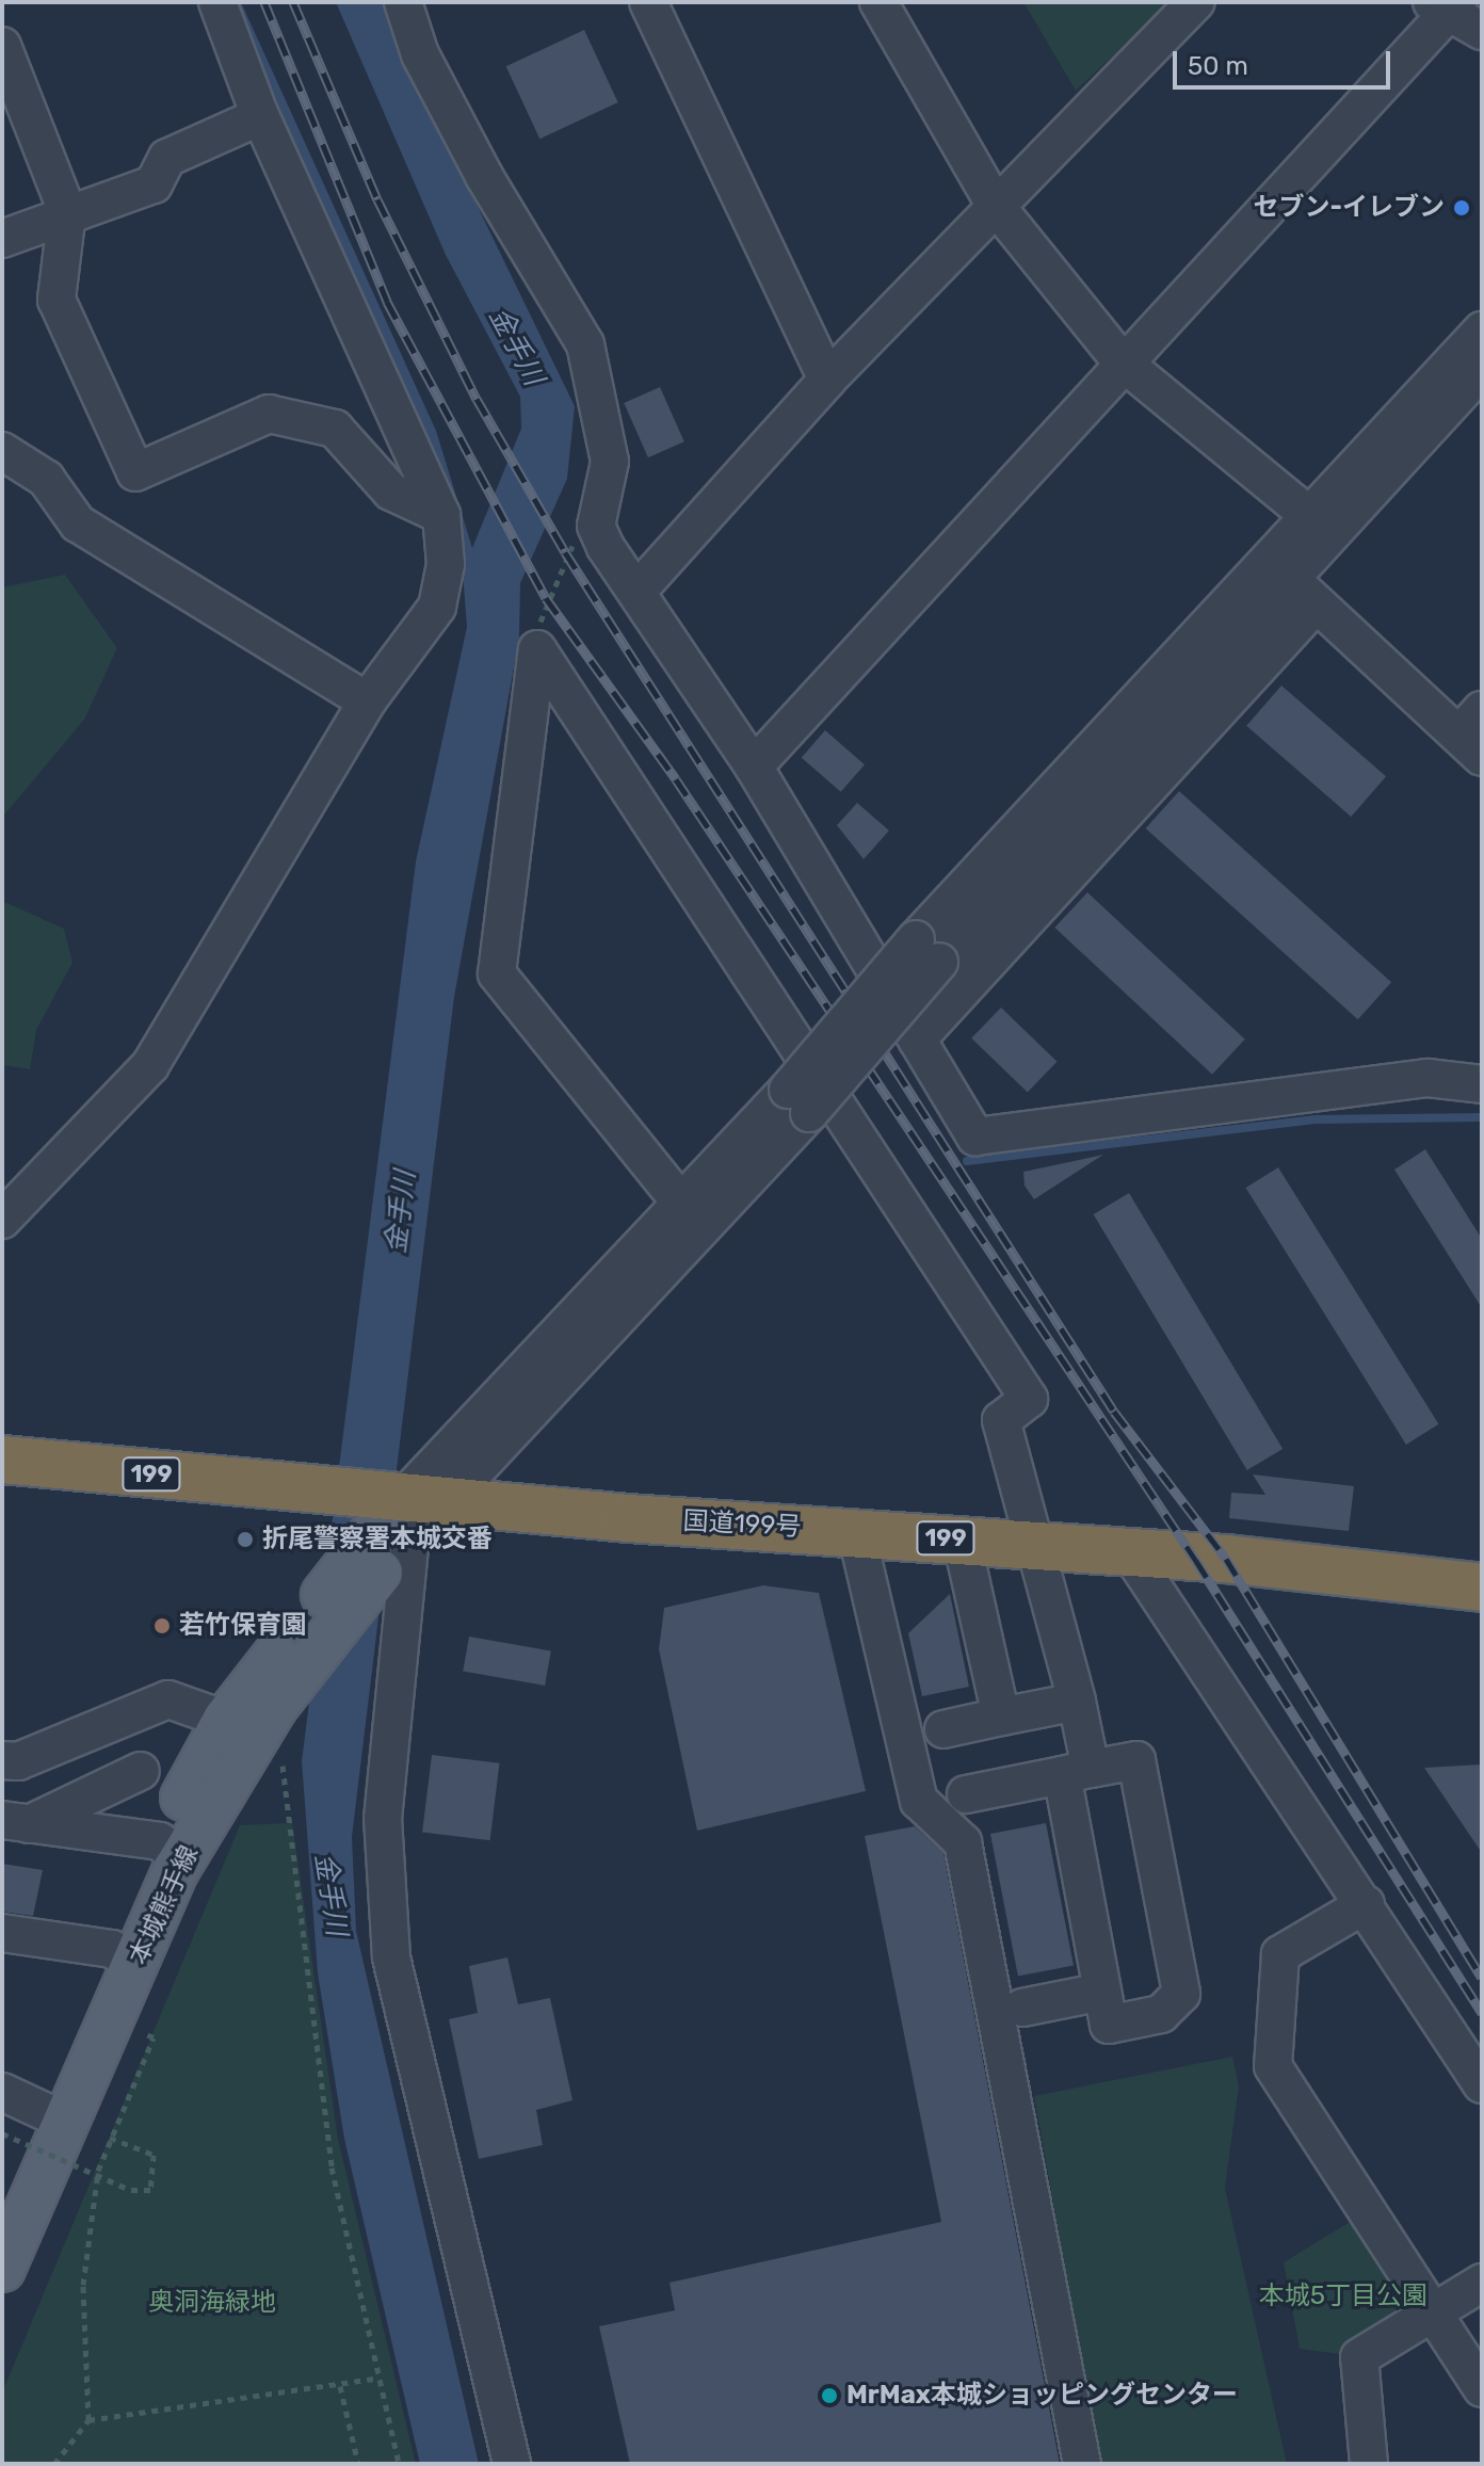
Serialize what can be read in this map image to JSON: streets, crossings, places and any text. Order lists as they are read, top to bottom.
{
  "streets": {
    "highway": ["199", "国道199号"],
    "main road": ["本城熊手線"]
  },
  "crossings": [
    ["国道199号", "本城熊手線"]
  ],
  "water": ["金手川"],
  "parks": ["本城5丁目公園", "奥洞海緑地"],
  "places": [
    "セブン-イレブン",
    "折尾警察署本城交番",
    "若竹保育園",
    "MrMax本城ショッピングセンター"
  ],
  "scale_bar": "50 m"
}
